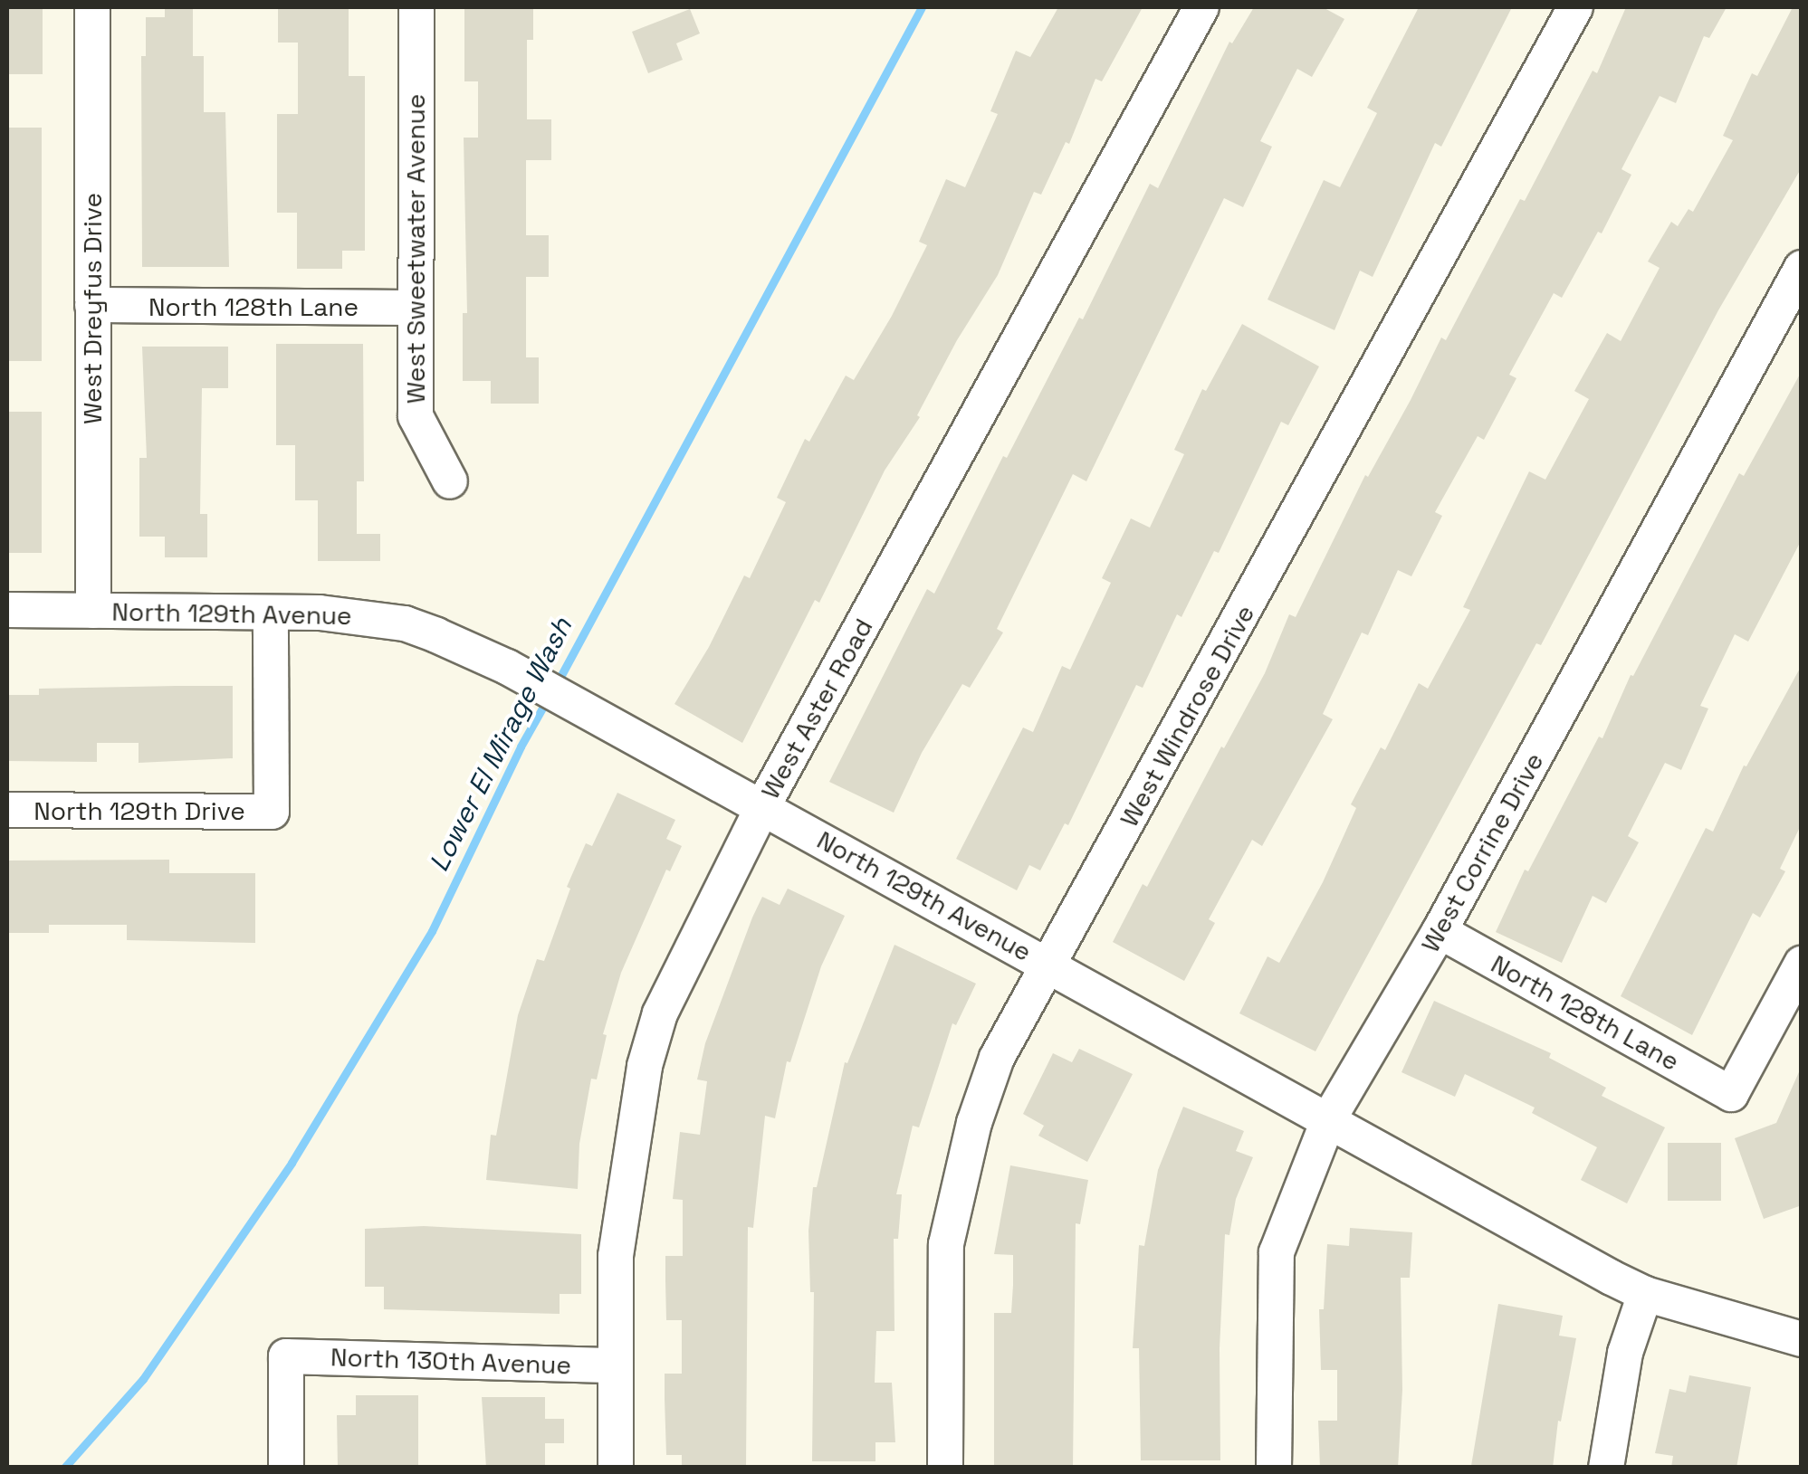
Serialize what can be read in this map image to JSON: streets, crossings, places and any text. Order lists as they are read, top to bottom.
{
  "streets": {
    "street": [
      "West Sweetwater Avenue",
      "North 128th Lane",
      "West Dreyfus Drive",
      "North 129th Avenue",
      "West Aster Road",
      "West Windrose Drive",
      "North 129th Drive",
      "West Corrine Drive",
      "North 130th Avenue"
    ]
  },
  "crossings": [
    ["West Sweetwater Avenue", "North 128th Lane"],
    ["North 128th Lane", "West Dreyfus Drive"],
    ["North 128th Lane", "West Corrine Drive"],
    ["West Dreyfus Drive", "North 129th Avenue"],
    ["North 129th Avenue", "West Aster Road"],
    ["North 129th Avenue", "West Windrose Drive"],
    ["North 129th Avenue", "North 129th Drive"],
    ["North 129th Avenue", "West Corrine Drive"],
    ["West Aster Road", "North 130th Avenue"]
  ],
  "water": ["Lower El Mirage Wash"]
}
